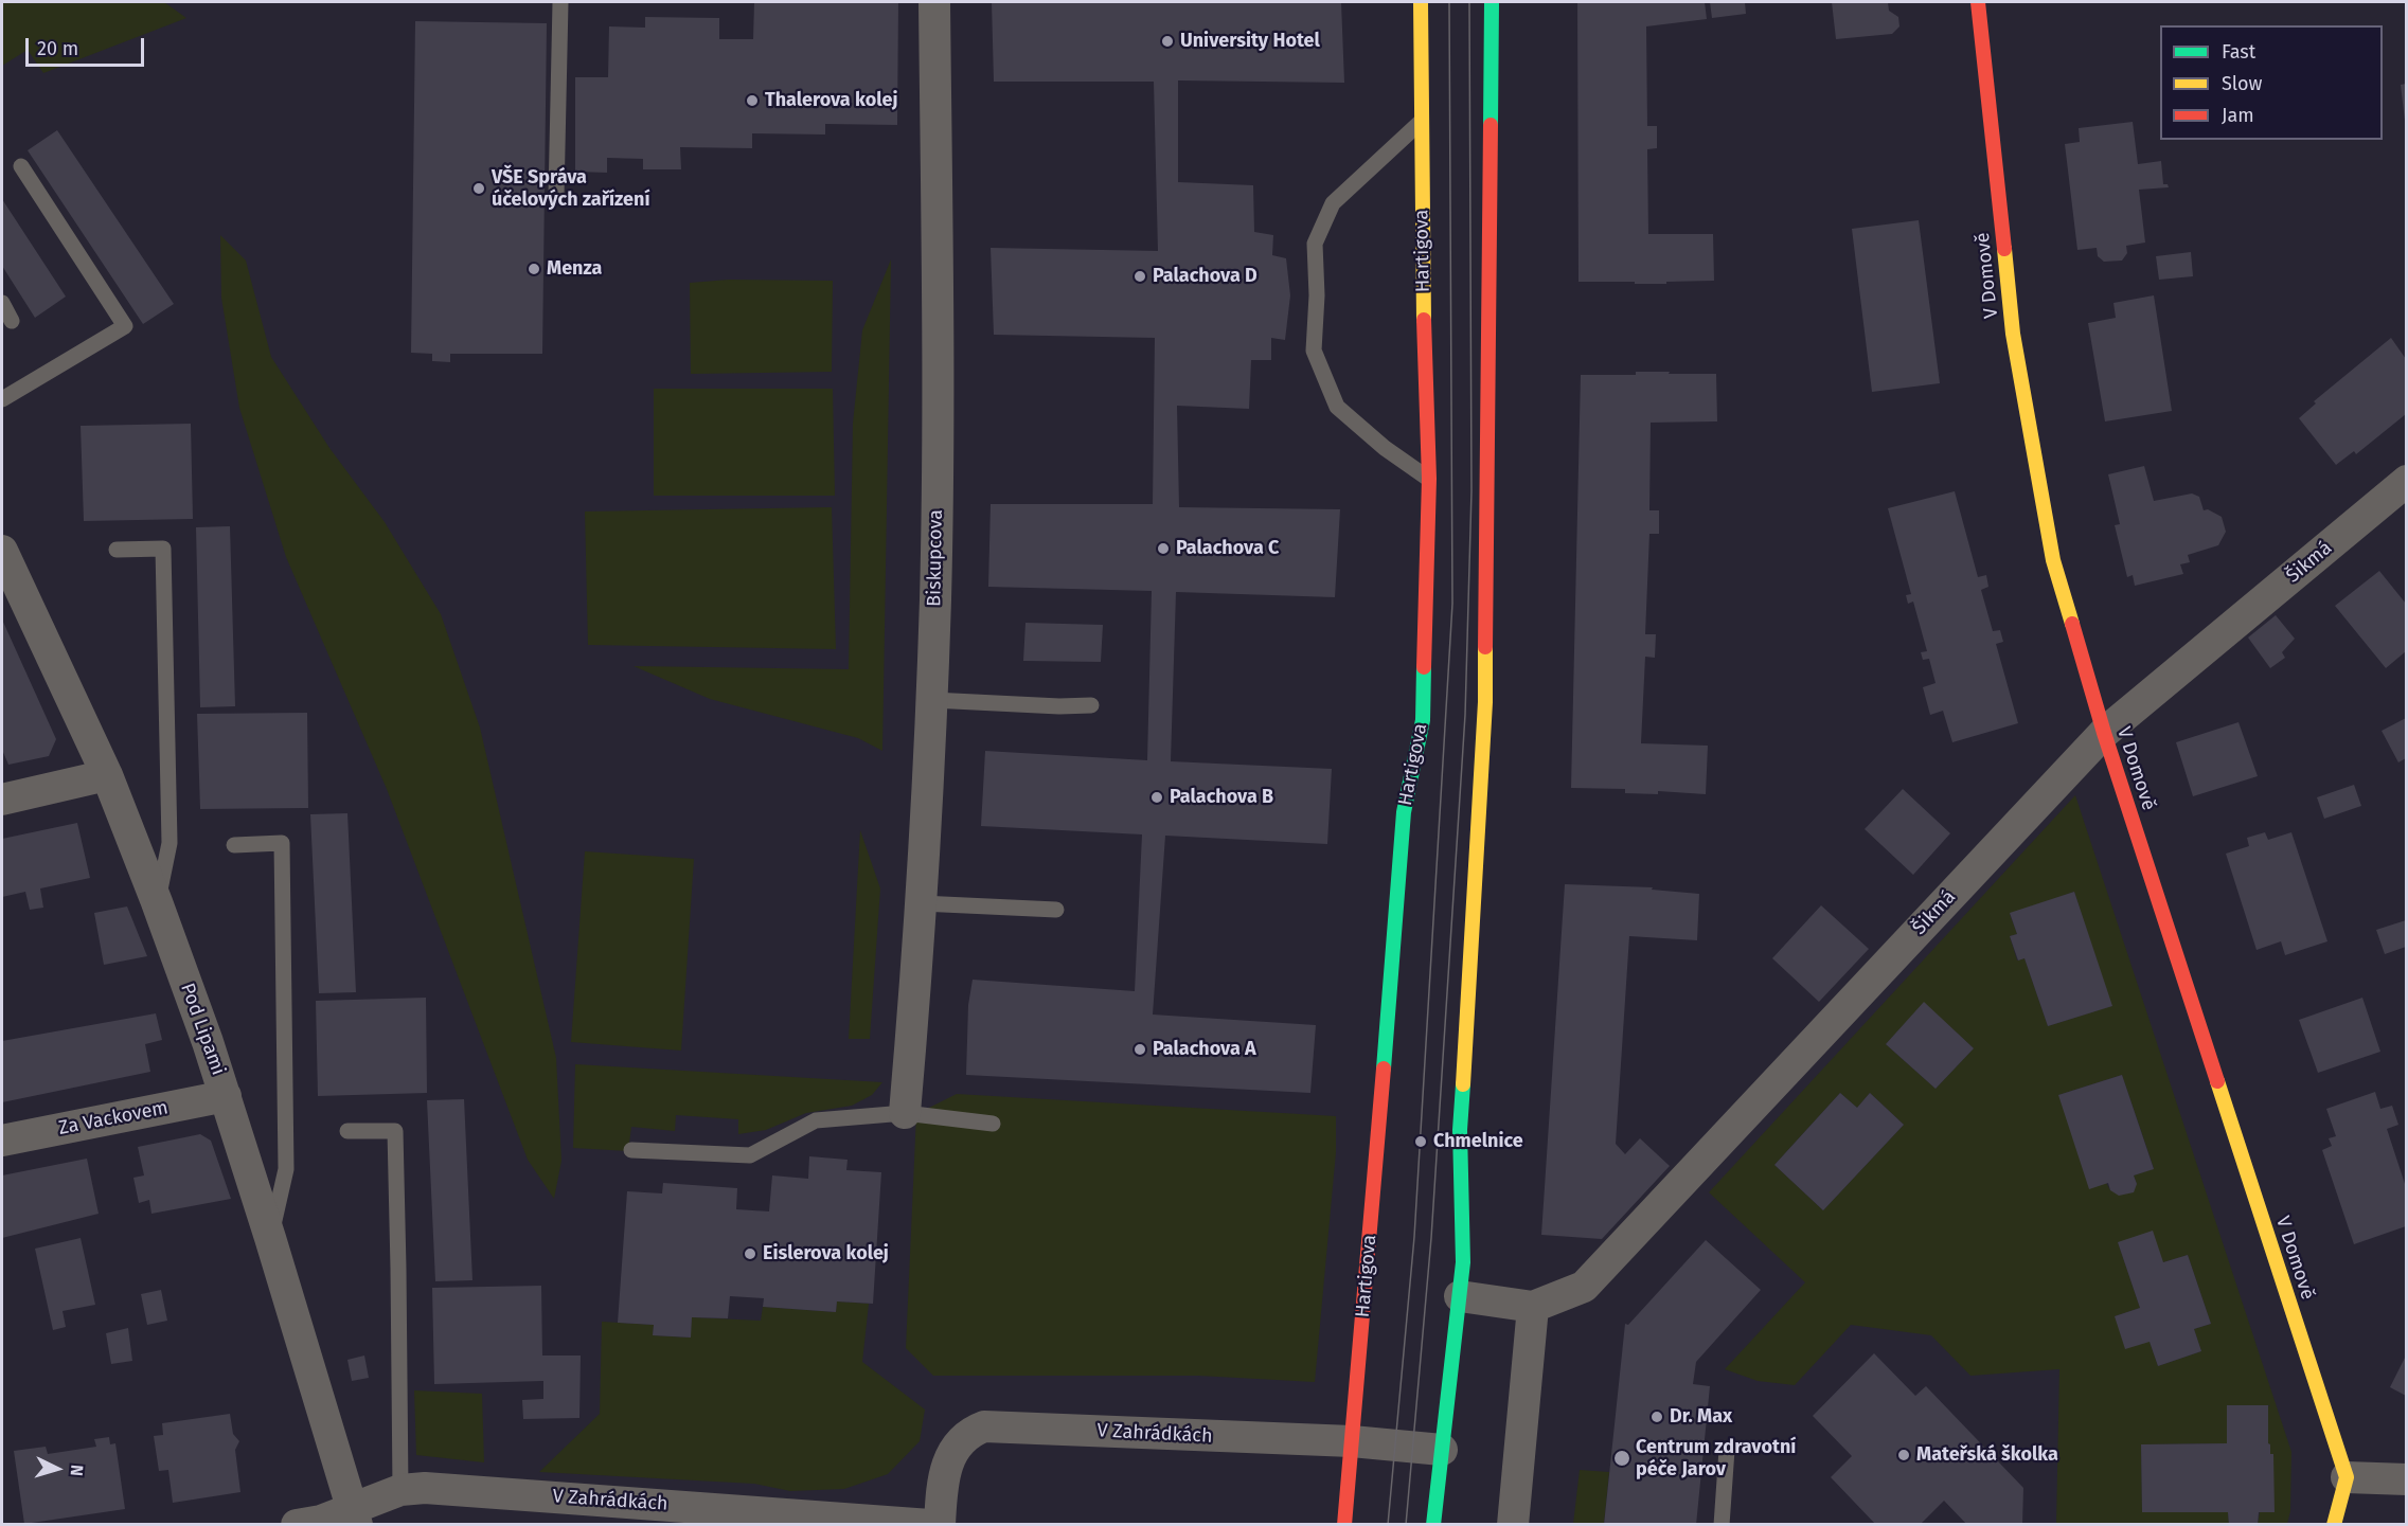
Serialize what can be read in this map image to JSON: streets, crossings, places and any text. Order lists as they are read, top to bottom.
{
  "streets": {
    "main road": ["Hartigova", "V Domově"],
    "street": [
      "Biskupcova",
      "Šikmá",
      "Pod Lipami",
      "Za Vackovem",
      "V Zahrádkách"
    ]
  },
  "crossings": [
    ["Hartigova", "V Zahrádkách"],
    ["V Domově", "Šikmá"],
    ["Pod Lipami", "Za Vackovem"],
    ["Pod Lipami", "V Zahrádkách"]
  ],
  "places": [
    "University Hotel",
    "Thalerova kolej",
    "VŠE Správa účelových zařízení",
    "Menza",
    "Palachova D",
    "Palachova C",
    "Palachova B",
    "Palachova A",
    "Chmelnice",
    "Eislerova kolej",
    "Dr. Max",
    "Mateřská školka",
    "Centrum zdravotní péče Jarov"
  ],
  "legend": ["Fast", "Slow", "Jam"],
  "scale_bar": "20 m",
  "north": "right"
}
